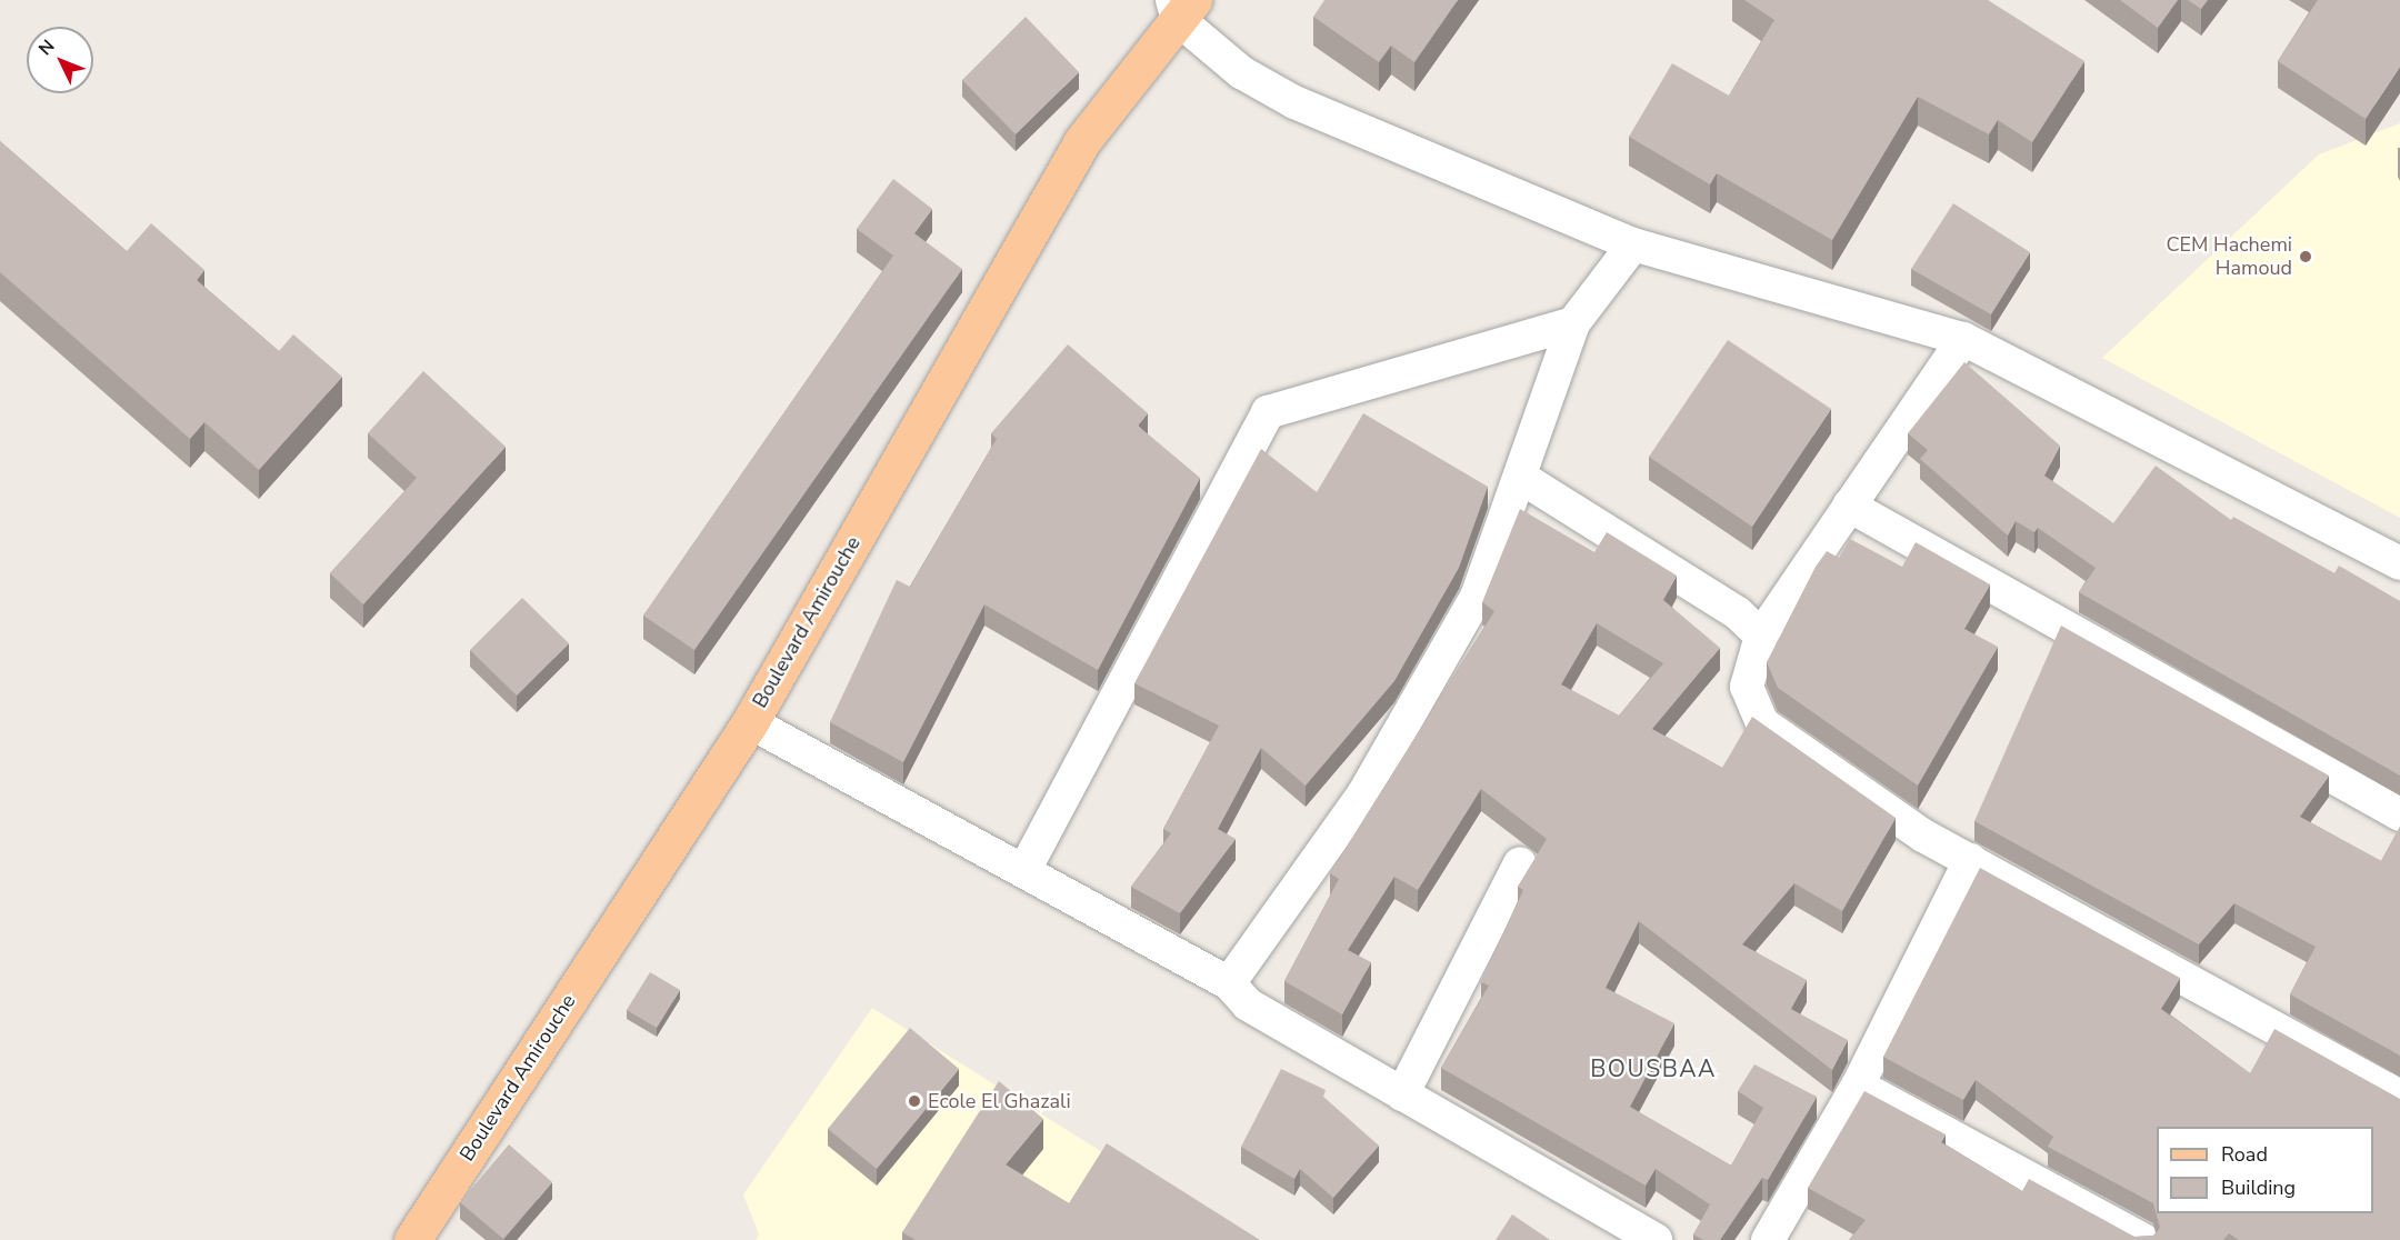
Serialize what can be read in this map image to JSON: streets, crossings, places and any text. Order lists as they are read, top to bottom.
{
  "streets": {
    "main road": ["Boulevard Amirouche"]
  },
  "districts": ["BOUSBAA"],
  "places": ["CEM Hachemi Hamoud", "Ecole El Ghazali"],
  "legend": ["Road", "Building"],
  "north": "top left"
}
